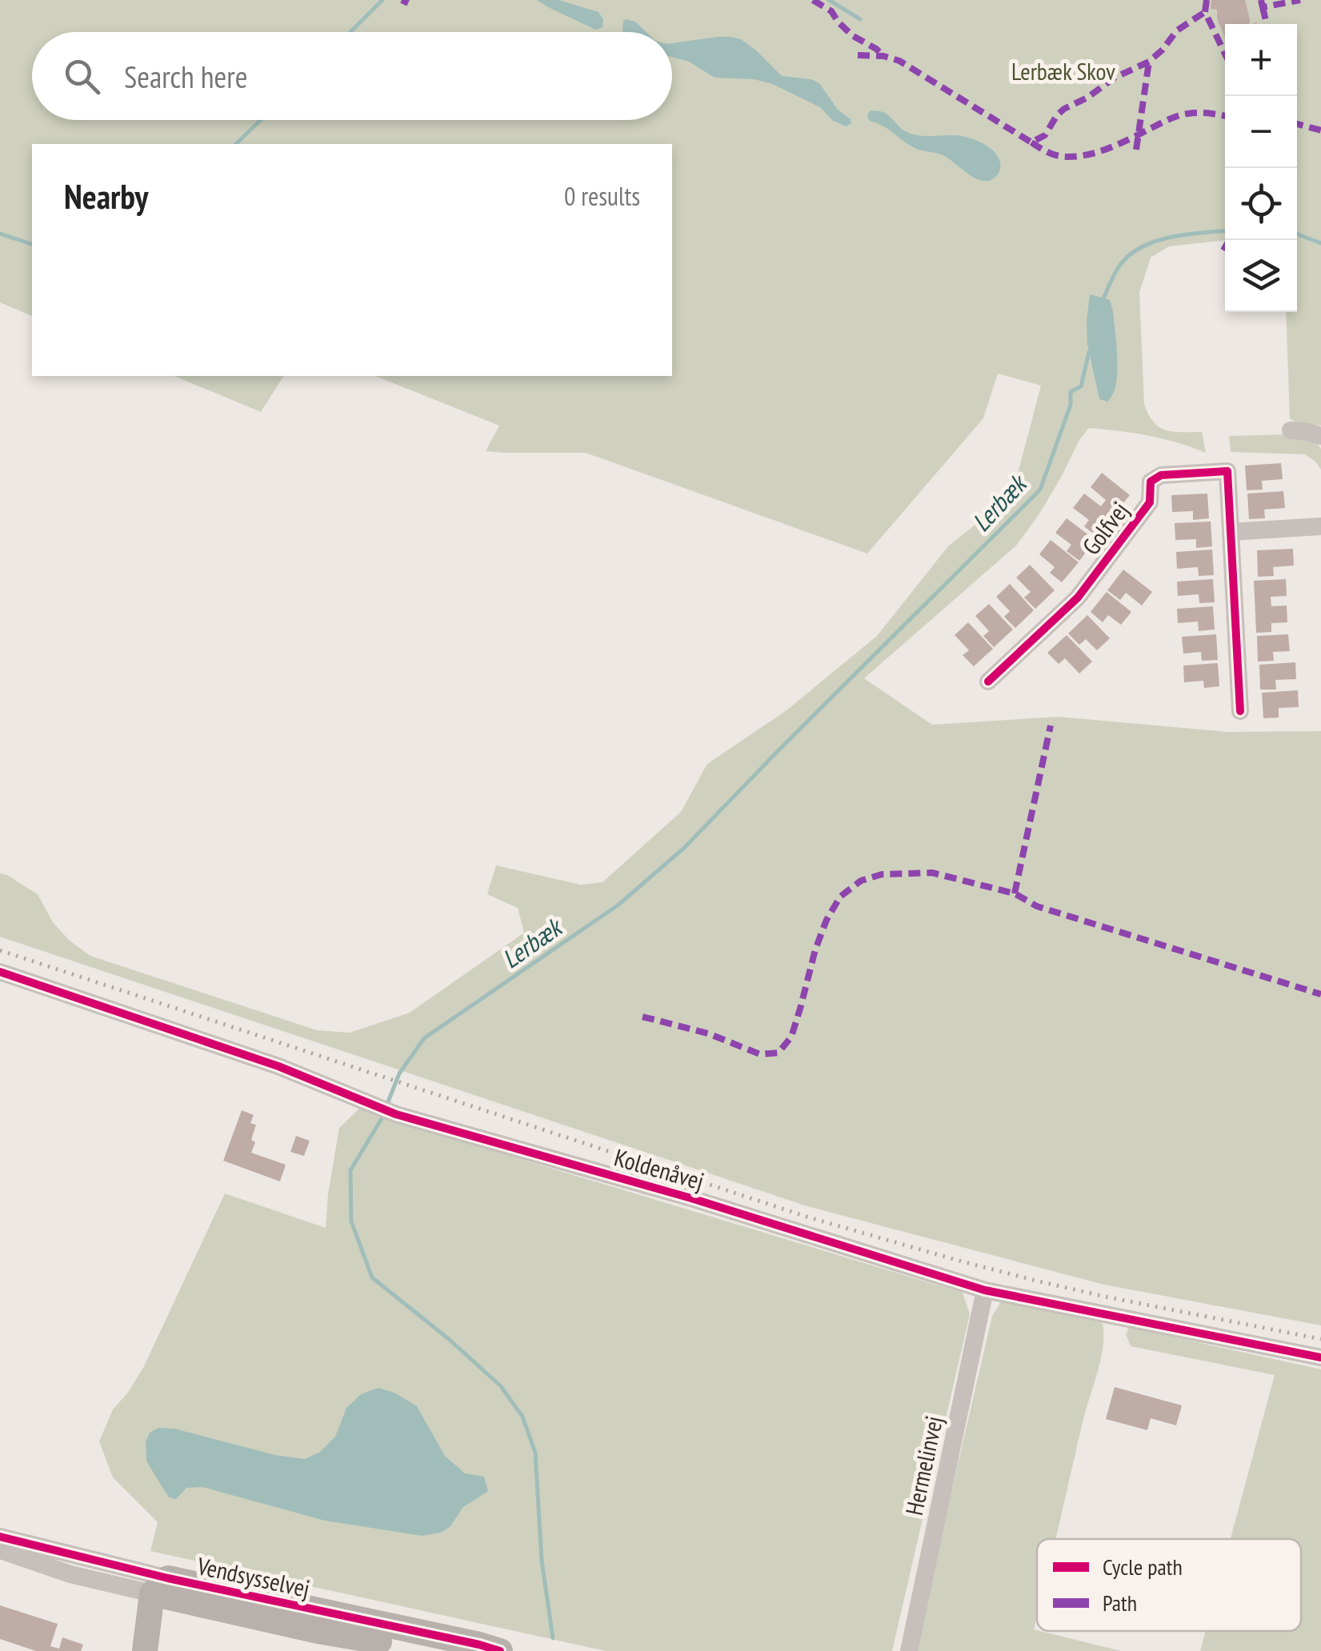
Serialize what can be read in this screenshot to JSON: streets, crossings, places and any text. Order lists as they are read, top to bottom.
{
  "streets": {
    "street": [
      "Golfvej",
      "Koldenåvej",
      "Hermelinvej",
      "Vendsysselvej"
    ]
  },
  "crossings": [
    ["Koldenåvej", "Hermelinvej"]
  ],
  "water": ["Lerbæk"],
  "parks": ["Lerbæk Skov"],
  "legend": ["Cycle path", "Path"],
  "page": {
    "map_buttons": ["+", "−"],
    "search": "Search here",
    "heading": ["Nearby", "0 results"]
  }
}
